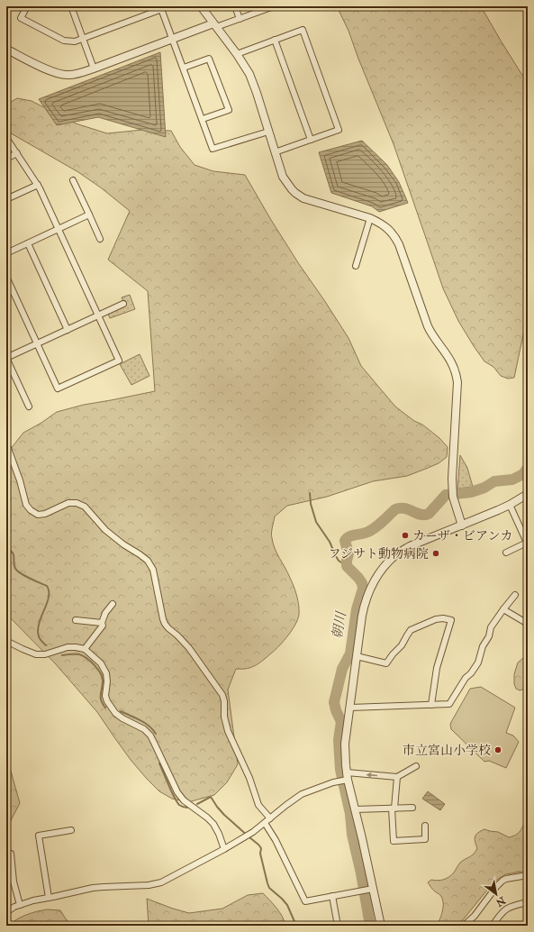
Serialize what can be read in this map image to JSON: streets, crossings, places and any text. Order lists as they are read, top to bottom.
{
  "water": ["朝川"],
  "places": ["カーザ・ビアンカ", "フジサト動物病院", "市立宮山小学校"],
  "north": "bottom right"
}
